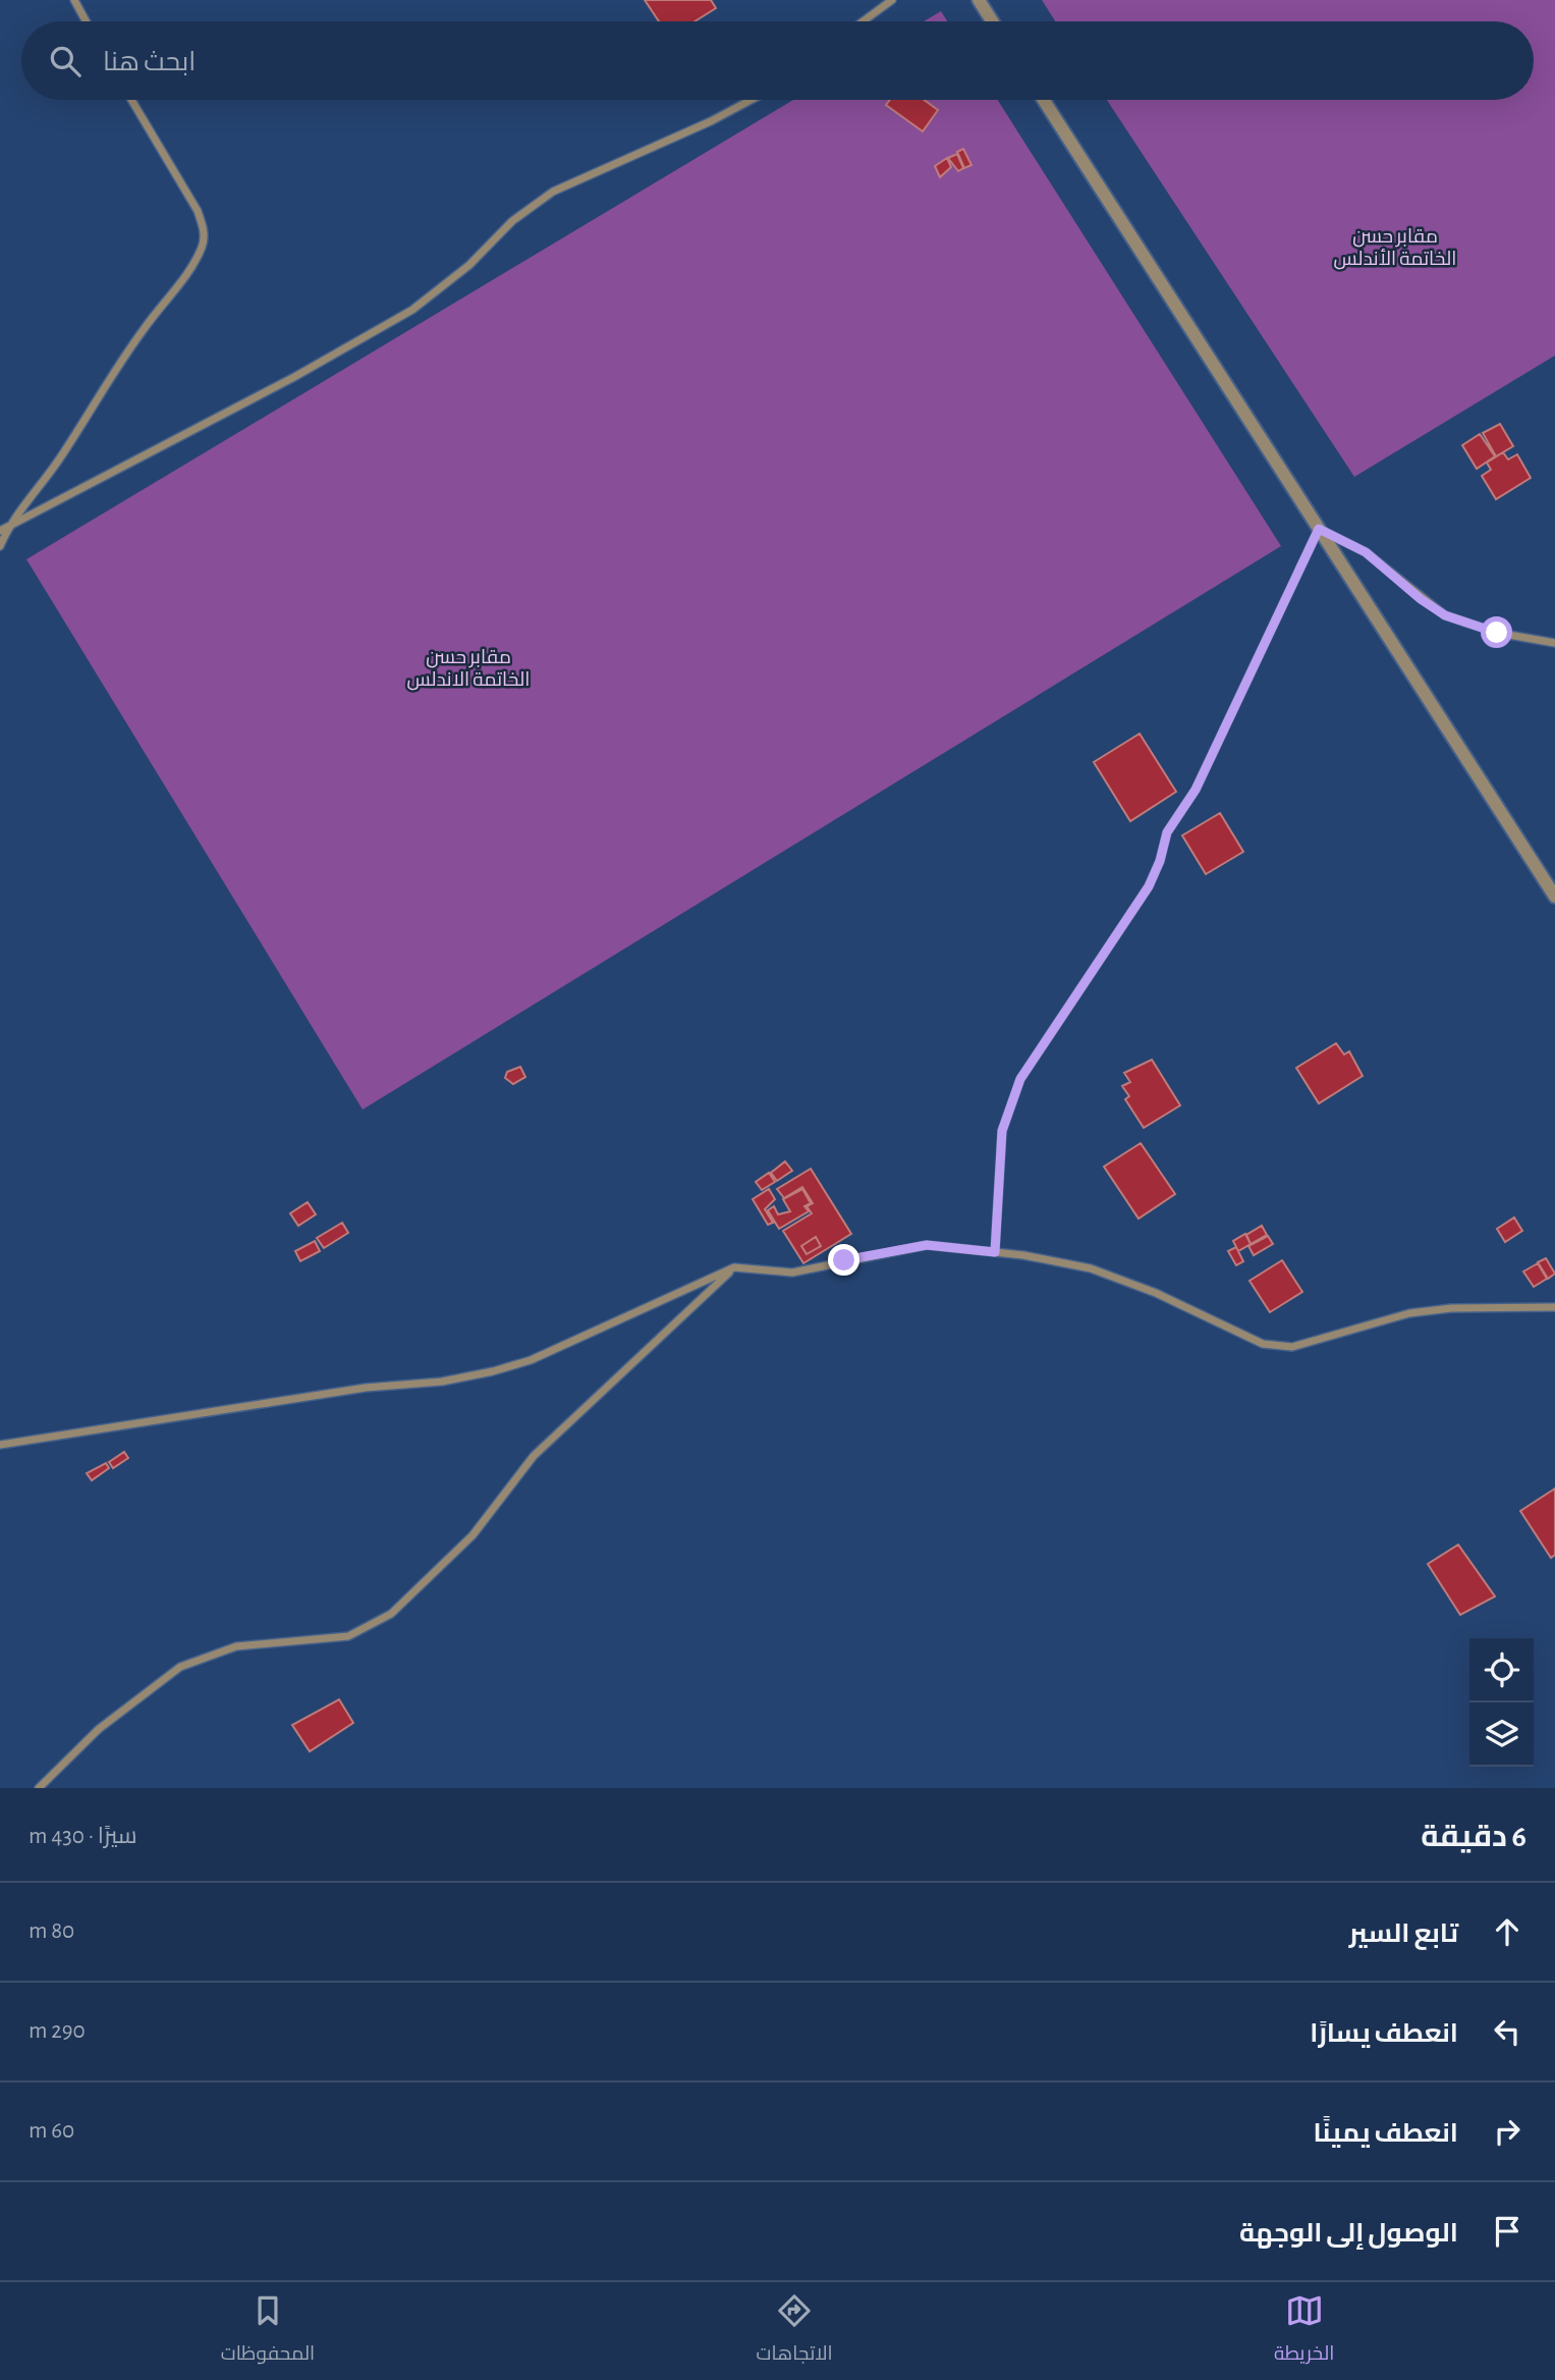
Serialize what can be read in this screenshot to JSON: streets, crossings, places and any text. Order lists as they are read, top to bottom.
{
  "parks": ["مقابر حسن الخاتمة الأندلس", "مقابر حسن الخاتمة الاندلس"],
  "page": {
    "search": "ابحث هنا",
    "heading": ["6 دقيقة", "سيرًا · 430 m"],
    "list": [
      ["تابع السير", "80 m"],
      ["انعطف يسارًا", "290 m"],
      ["انعطف يمينًا", "60 m"],
      "الوصول إلى الوجهة"
    ],
    "nav": ["الخريطة", "الاتجاهات", "المحفوظات"]
  }
}
